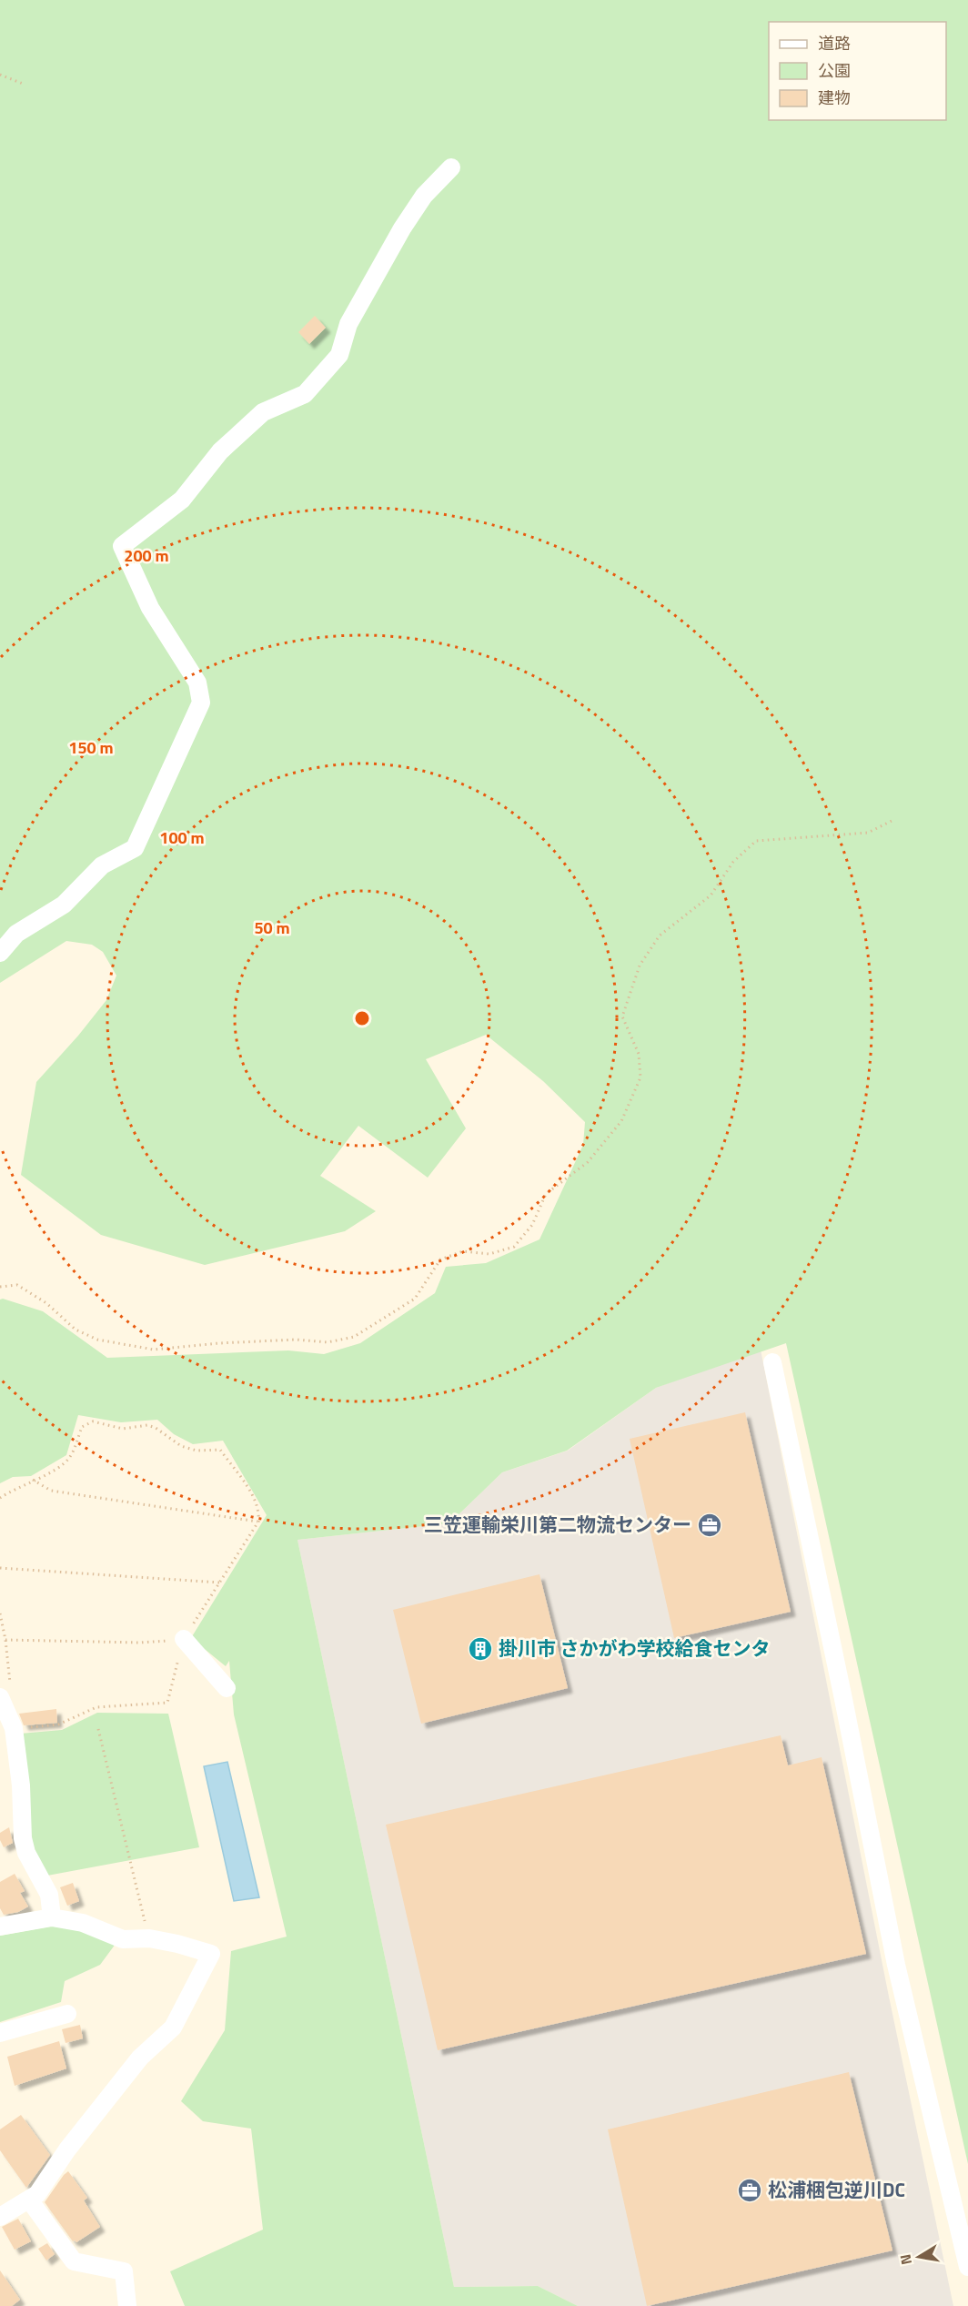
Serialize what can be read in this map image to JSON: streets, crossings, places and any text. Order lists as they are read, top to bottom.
{
  "places": {
    "office": ["三笠運輸栄川第二物流センター", "松浦梱包逆川DC"],
    "building": ["掛川市 さかがわ学校給食センタ"]
  },
  "legend": ["道路", "公園", "建物"],
  "north": "left",
  "rings": [
    "200 m",
    "150 m",
    "100 m",
    "50 m"
  ]
}
